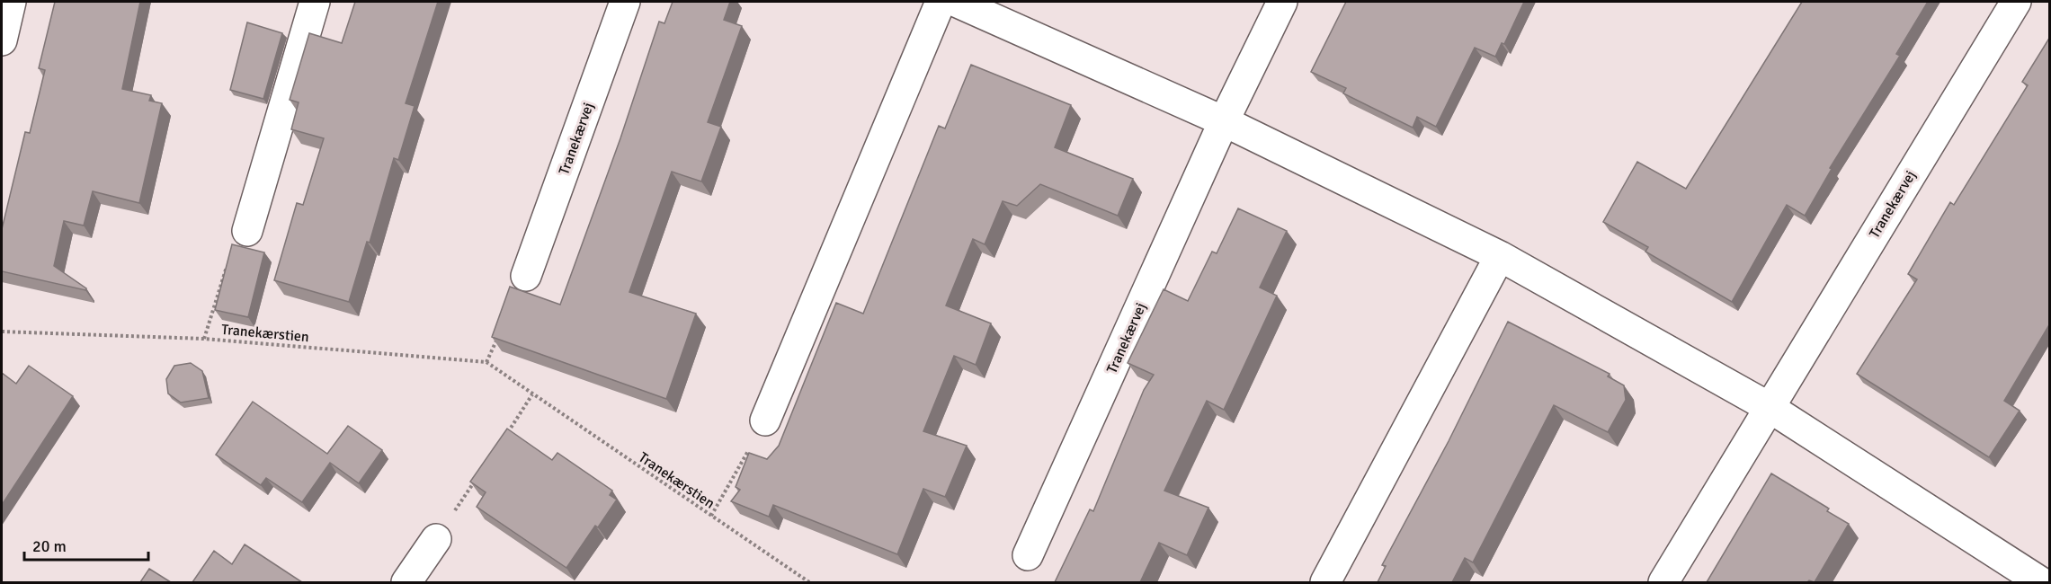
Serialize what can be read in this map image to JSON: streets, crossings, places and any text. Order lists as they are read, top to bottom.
{
  "streets": {
    "street": ["Tranekærvej"],
    "path": ["Tranekærstien"]
  },
  "scale_bar": "20 m"
}
